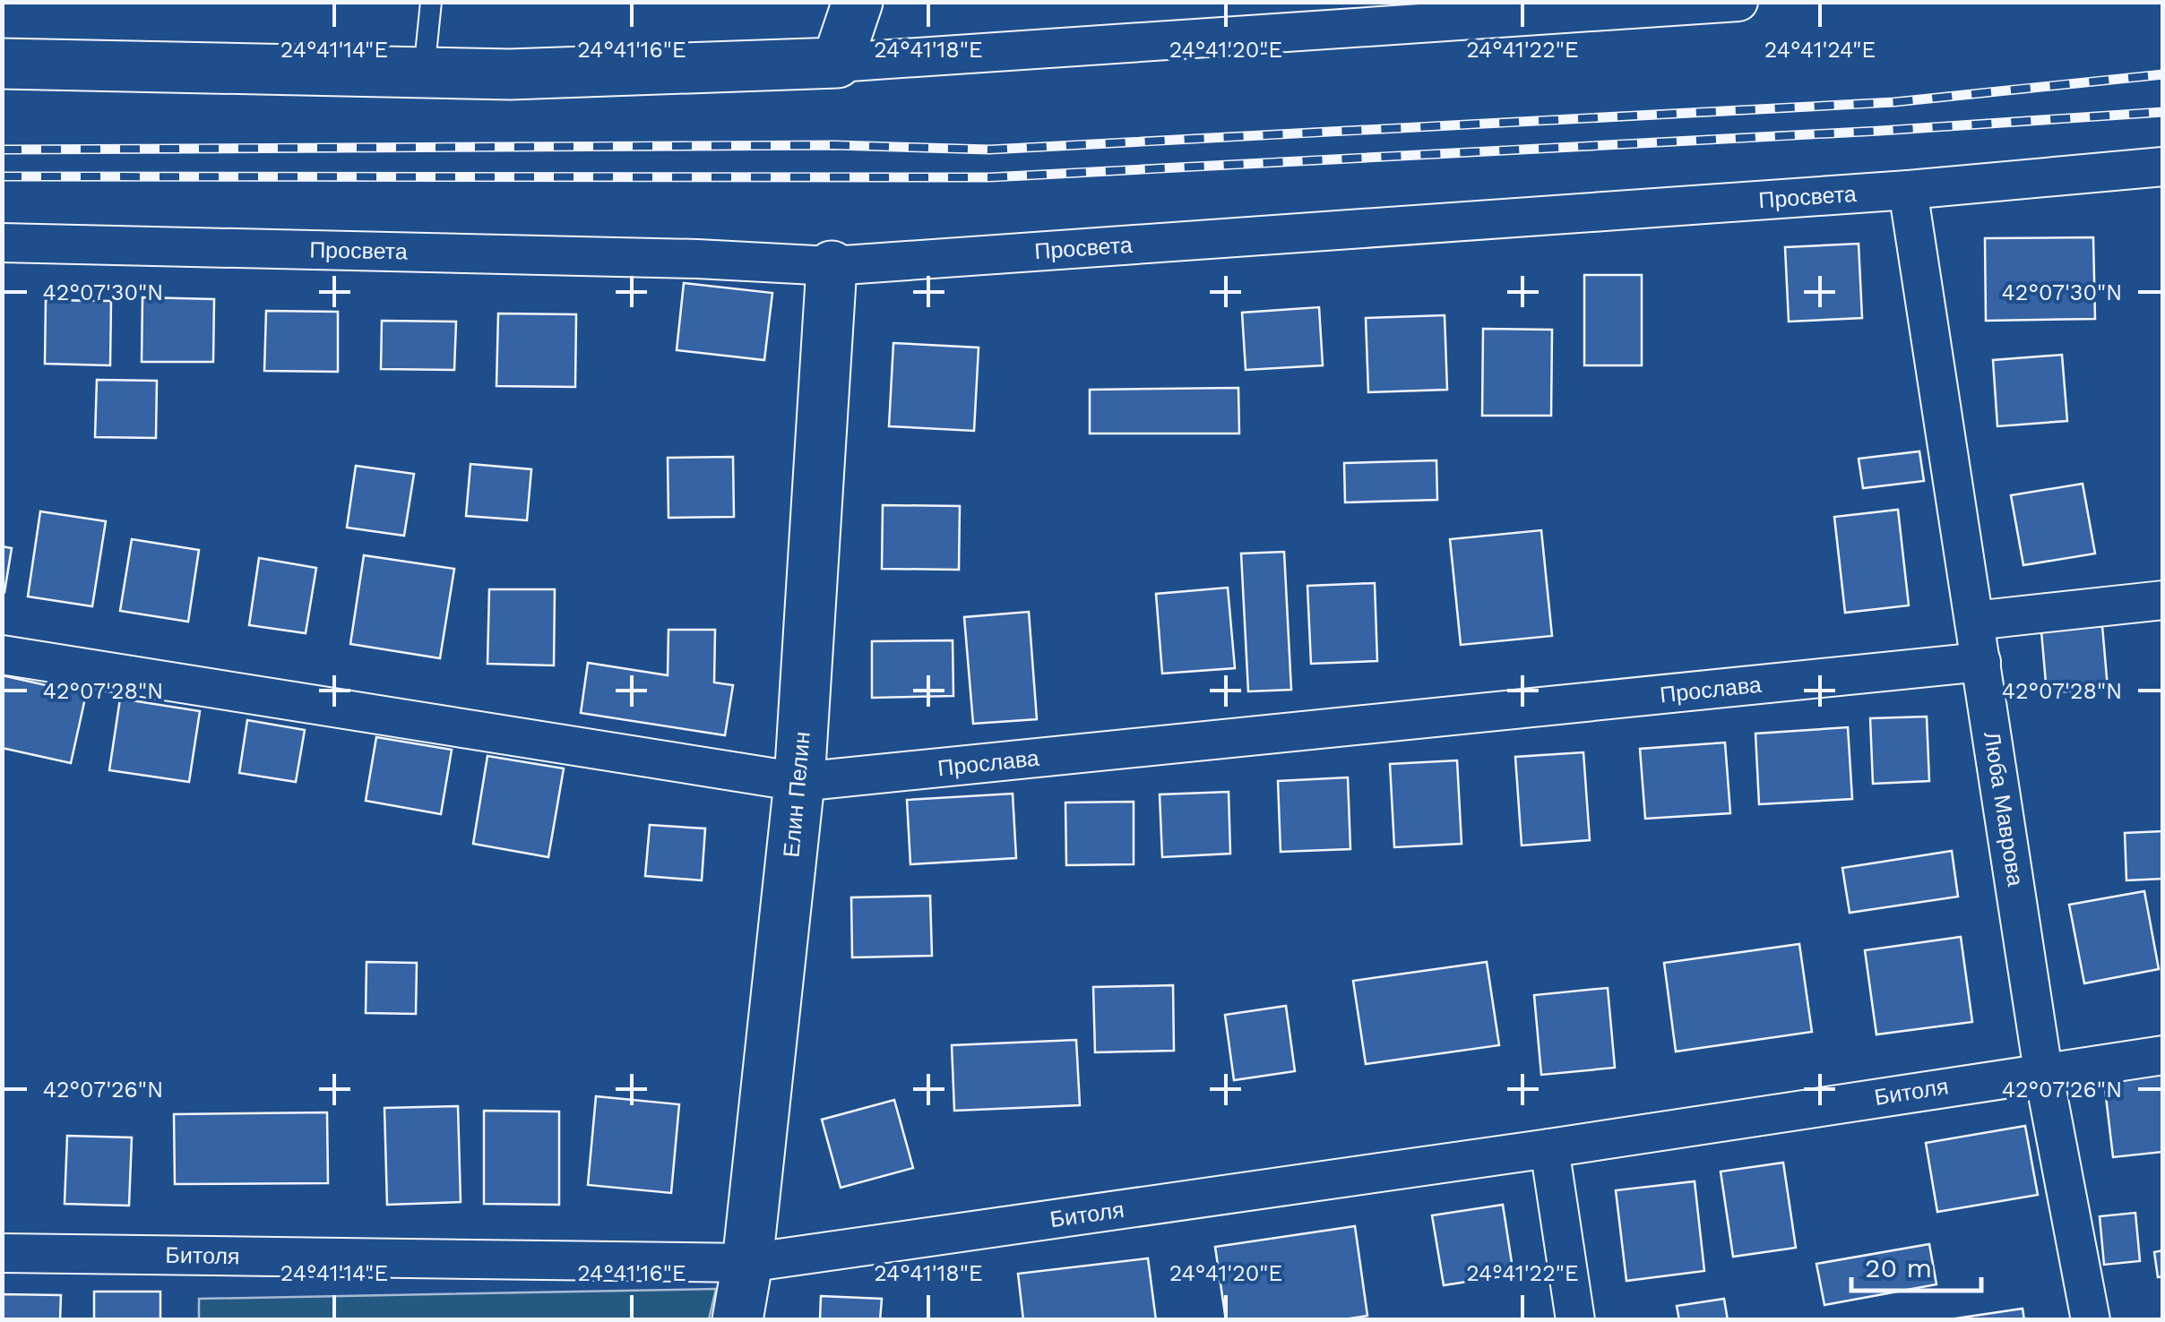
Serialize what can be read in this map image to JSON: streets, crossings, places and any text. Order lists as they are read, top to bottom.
{
  "streets": {
    "street": [
      "Просвета",
      "Прослава",
      "Елин Пелин",
      "Люба Маврова",
      "Битоля"
    ]
  },
  "crossings": [
    ["Просвета", "Елин Пелин"],
    ["Просвета", "Люба Маврова"],
    ["Прослава", "Елин Пелин"],
    ["Прослава", "Люба Маврова"],
    ["Елин Пелин", "Битоля"],
    ["Люба Маврова", "Битоля"]
  ],
  "scale_bar": "20 m",
  "coordinates": [
    "24°41'14\"E",
    "24°41'16\"E",
    "24°41'18\"E",
    "24°41'20\"E",
    "24°41'22\"E",
    "24°41'24\"E",
    "42°07'30\"N",
    "42°07'28\"N",
    "42°07'26\"N"
  ]
}
